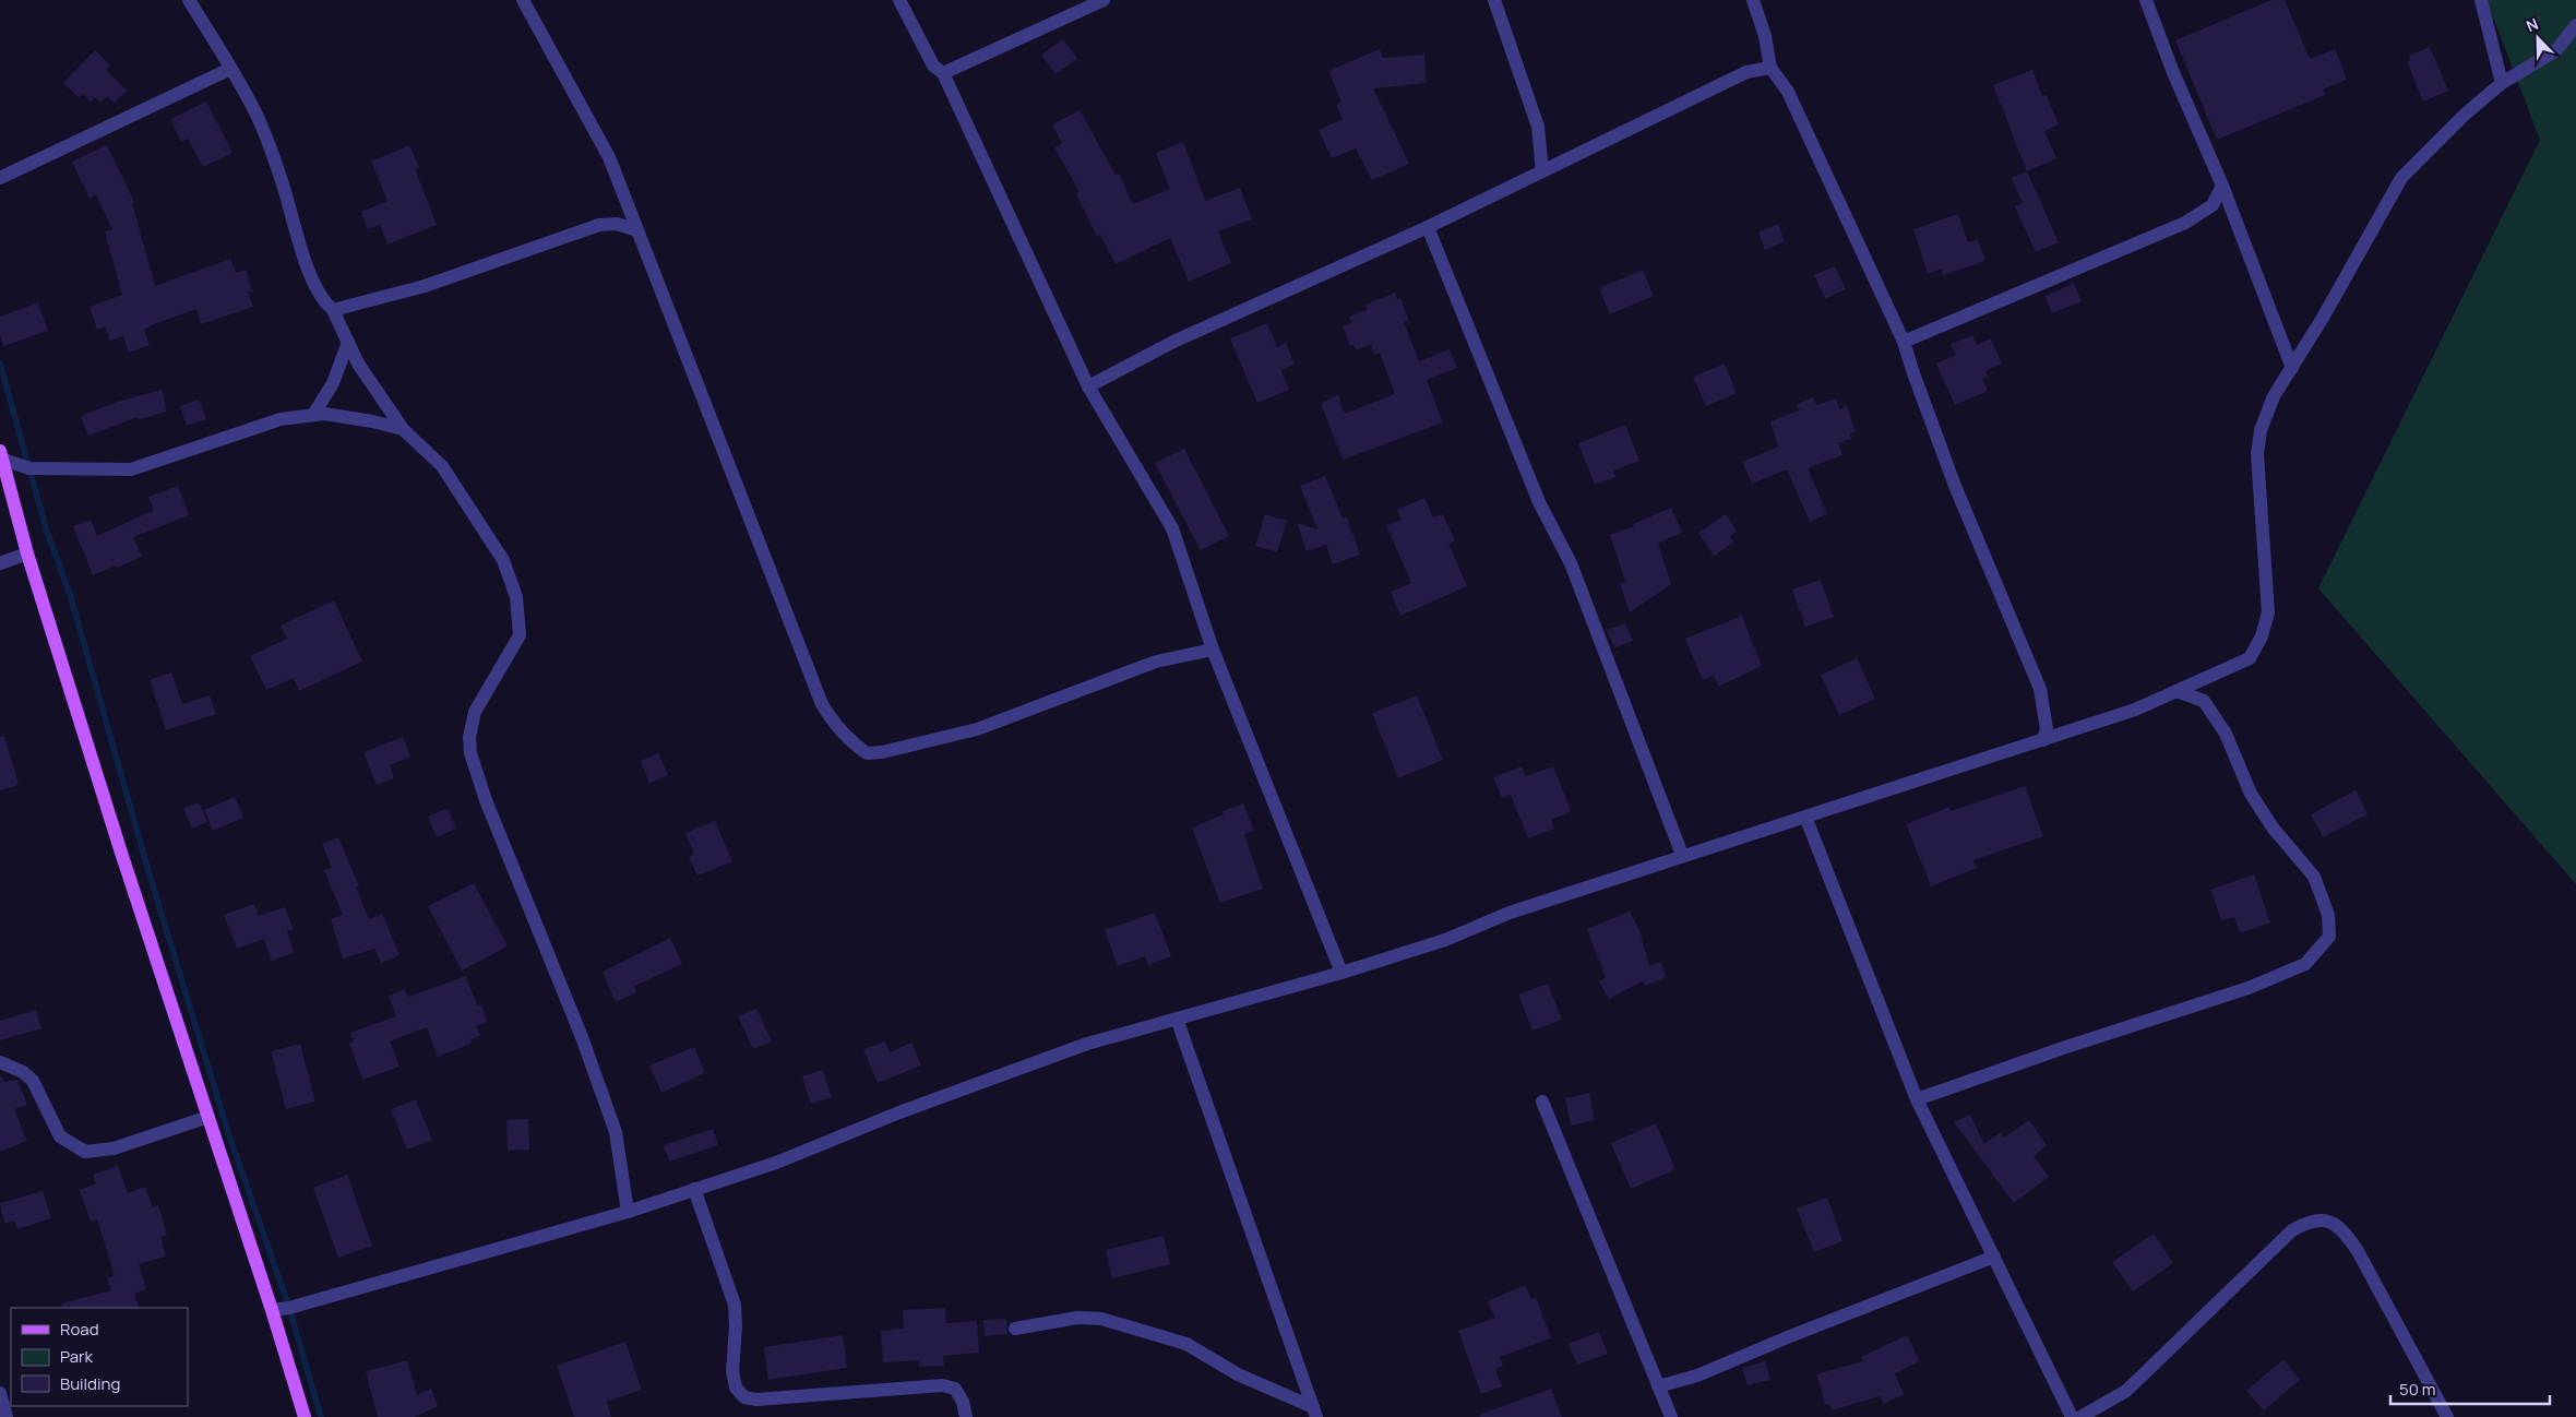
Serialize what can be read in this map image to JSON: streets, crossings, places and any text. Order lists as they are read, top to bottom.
{
  "legend": ["Road", "Park", "Building"],
  "scale_bar": "50 m",
  "north": "top left"
}
